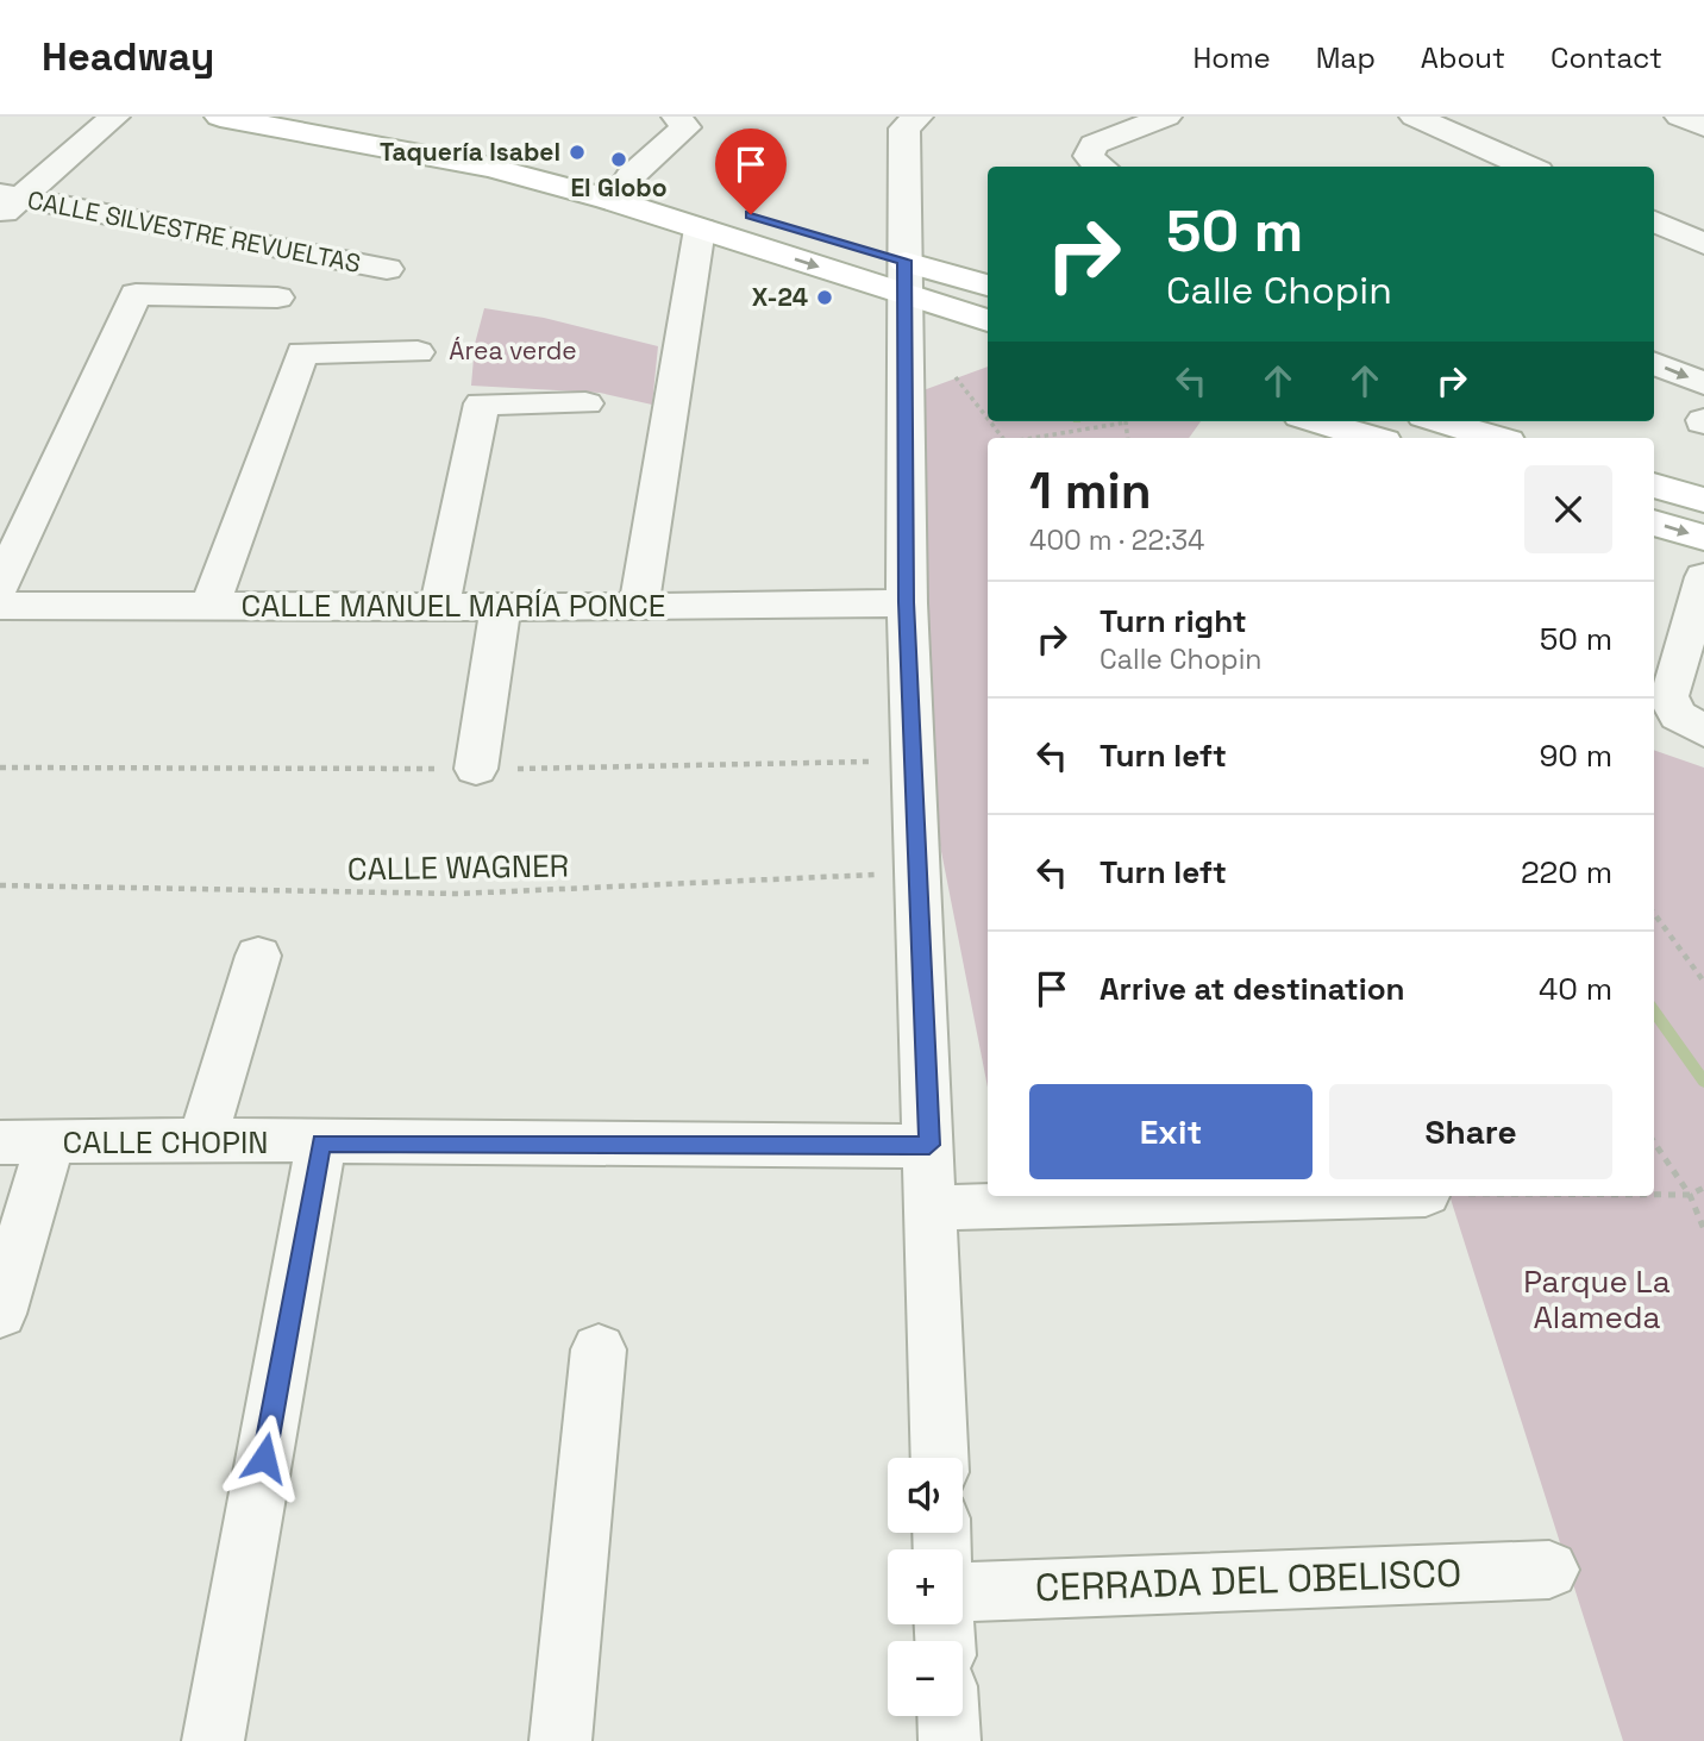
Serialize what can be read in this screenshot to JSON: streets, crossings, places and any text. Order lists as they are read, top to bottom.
{
  "streets": {
    "street": [
      "CALLE SILVESTRE REVUELTAS",
      "CALLE MANUEL MARÍA PONCE",
      "CALLE CHOPIN",
      "CERRADA DEL OBELISCO"
    ],
    "path": ["CALLE WAGNER"]
  },
  "parks": ["Área verde", "Parque La Alameda"],
  "places": ["Taquería Isabel", "El Globo", "X-24"],
  "page": {
    "header": "Headway",
    "nav": [
      "Home",
      "Map",
      "About",
      "Contact"
    ],
    "turn": ["50 m", "Calle Chopin"],
    "heading": ["1 min", "400 m · 22:34"],
    "list": [
      {
        "name": "Turn right",
        "note": "Calle Chopin",
        "value": "50 m"
      },
      {
        "name": "Turn left",
        "value": "90 m"
      },
      {
        "name": "Turn left",
        "value": "220 m"
      },
      {
        "name": "Arrive at destination",
        "value": "40 m"
      }
    ],
    "buttons": ["Exit", "Share"],
    "map_buttons": ["+", "−"]
  }
}
